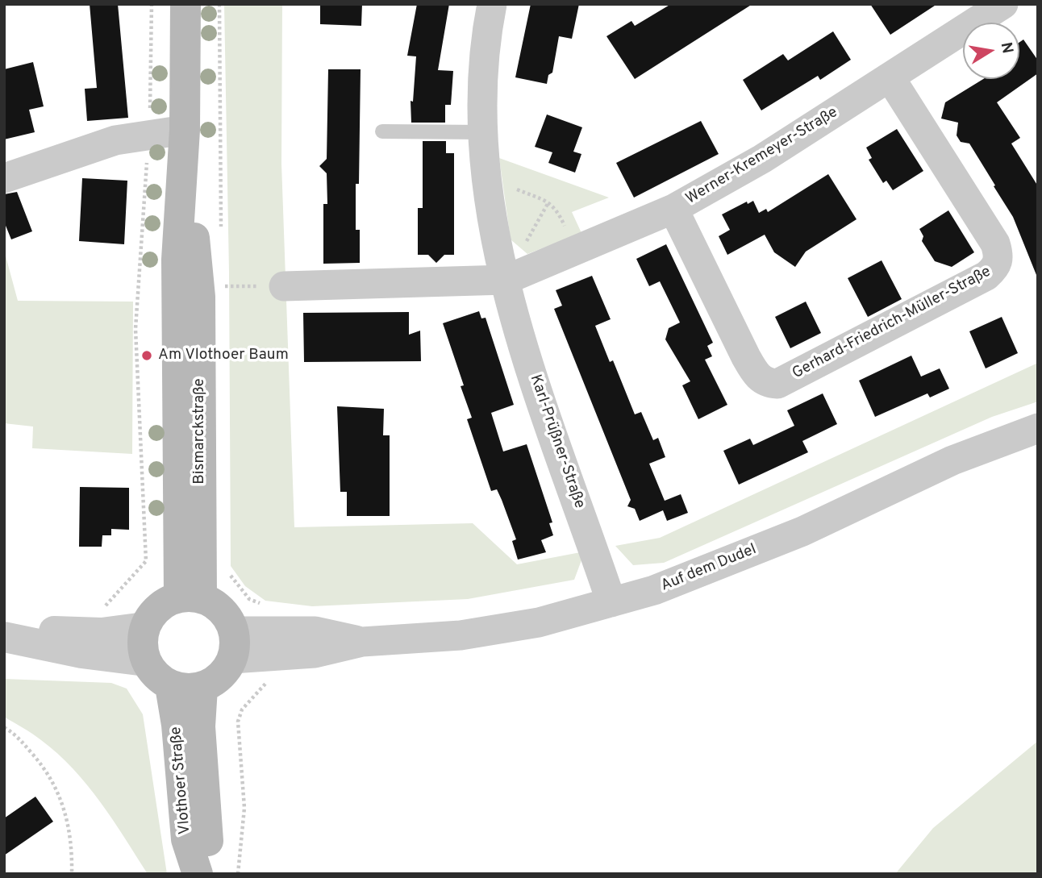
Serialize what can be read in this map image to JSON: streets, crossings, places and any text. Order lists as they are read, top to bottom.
{
  "streets": {
    "main road": ["Bismarckstraße", "Vlothoer Straße"],
    "street": [
      "Werner-Kremeyer-Straße",
      "Gerhard-Friedrich-Müller-Straße",
      "Karl-Prüßner-Straße",
      "Auf dem Dudel"
    ]
  },
  "crossings": [
    ["Werner-Kremeyer-Straße", "Gerhard-Friedrich-Müller-Straße"],
    ["Werner-Kremeyer-Straße", "Karl-Prüßner-Straße"],
    ["Bismarckstraße", "Auf dem Dudel"],
    ["Bismarckstraße", "Vlothoer Straße"],
    ["Karl-Prüßner-Straße", "Auf dem Dudel"],
    ["Auf dem Dudel", "Vlothoer Straße"]
  ],
  "places": ["Am Vlothoer Baum"],
  "north": "right"
}
